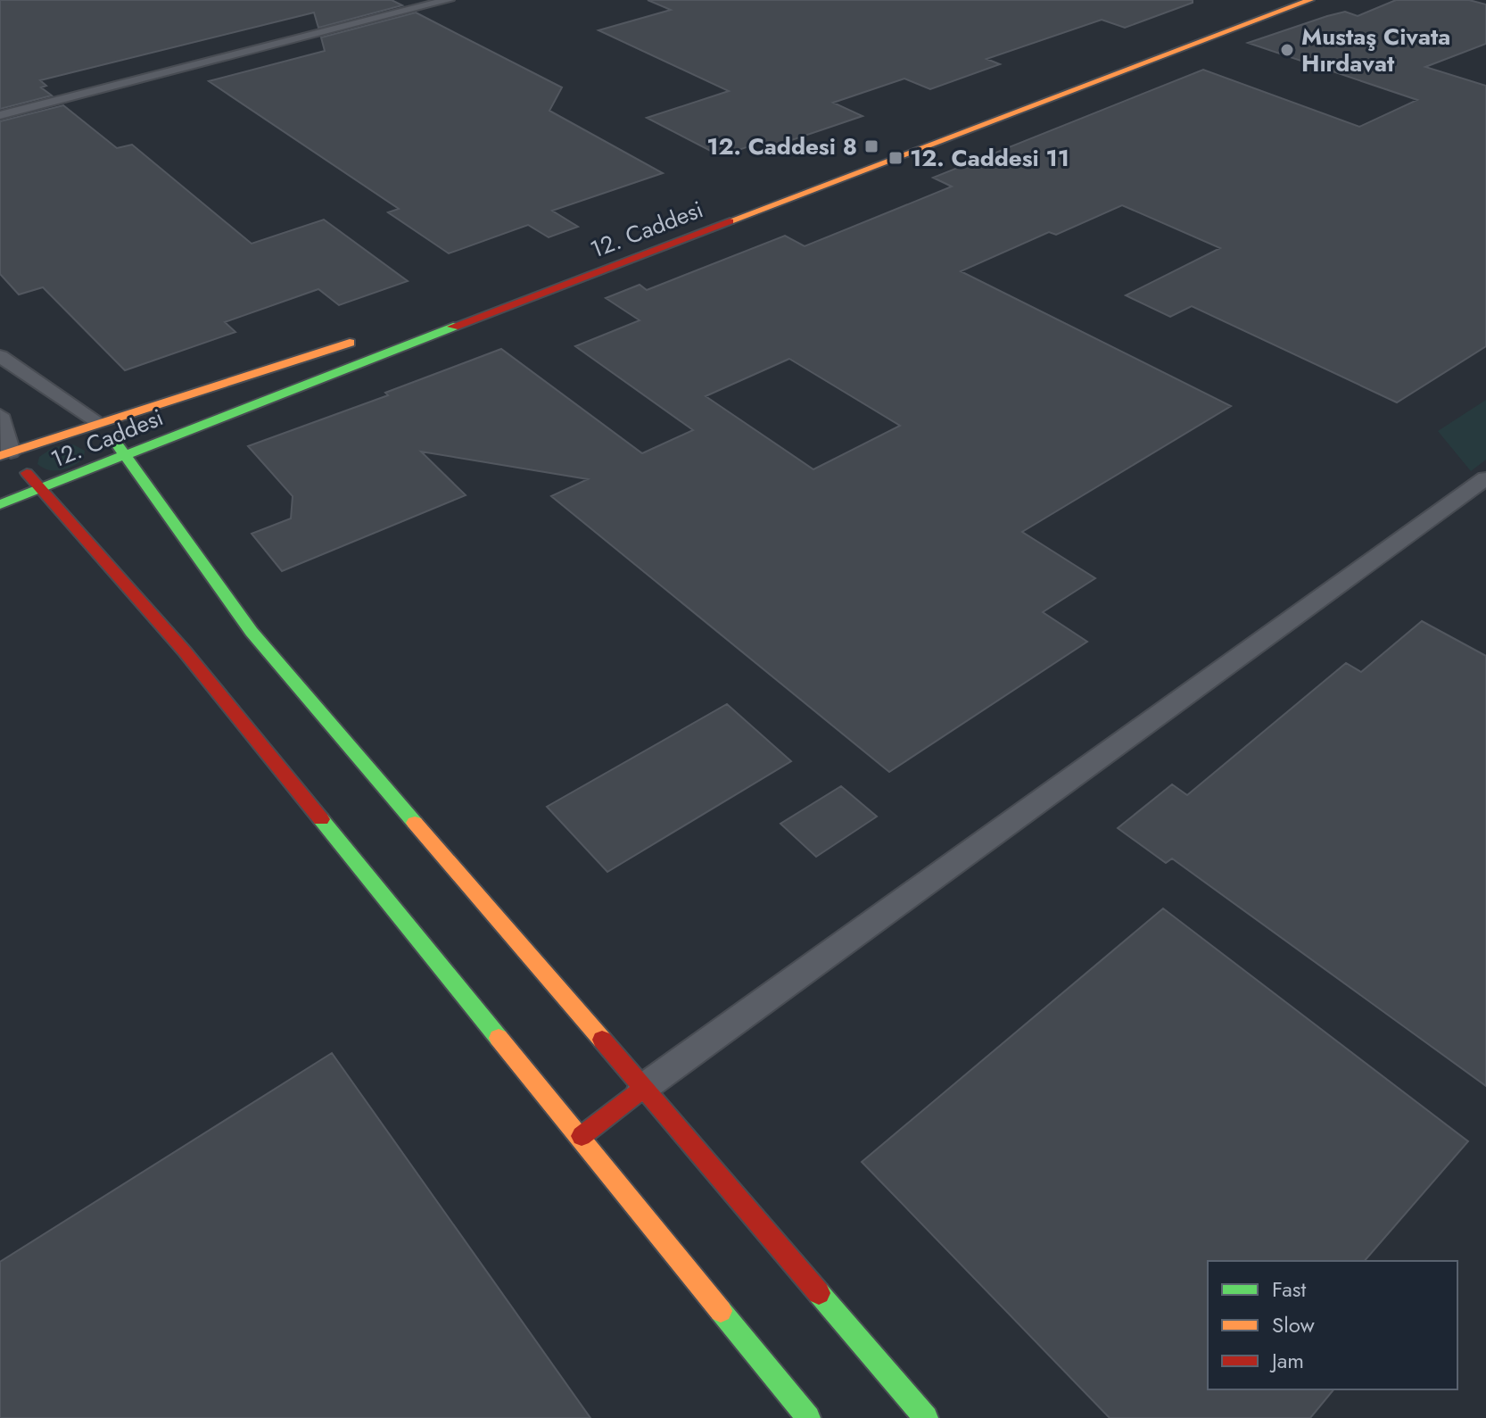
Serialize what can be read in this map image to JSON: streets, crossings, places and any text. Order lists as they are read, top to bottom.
{
  "streets": {
    "street": ["12. Caddesi"]
  },
  "places": {
    "other": ["Mustaş Civata Hırdavat"],
    "transit": ["12. Caddesi 8", "12. Caddesi 11"]
  },
  "legend": ["Fast", "Slow", "Jam"]
}
